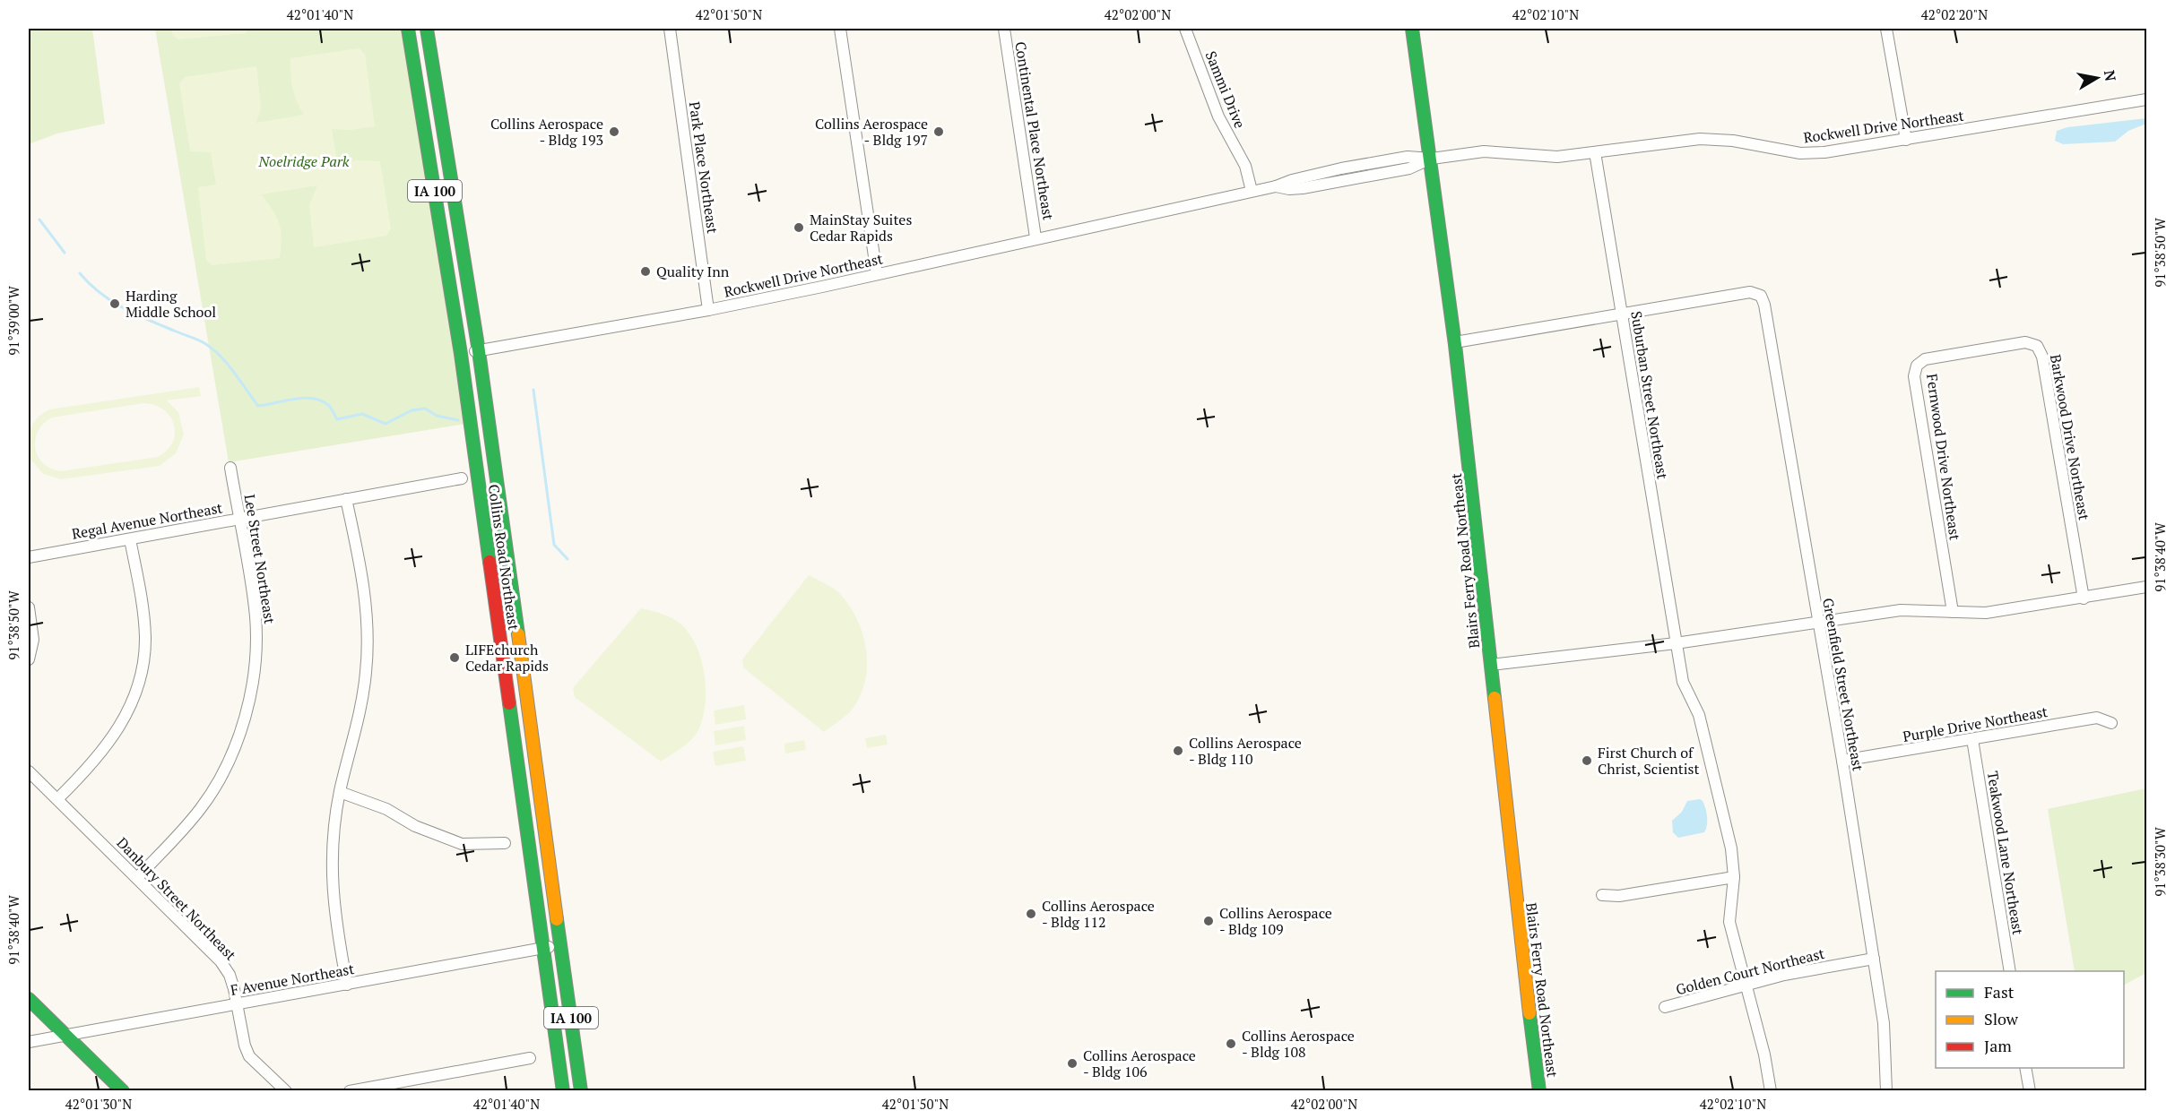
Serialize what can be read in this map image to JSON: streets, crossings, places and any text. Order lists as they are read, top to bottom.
{
  "streets": {
    "main road": ["IA 100", "Collins Road Northeast", "Blairs Ferry Road Northeast"],
    "street": [
      "Sammi Drive",
      "Rockwell Drive Northeast",
      "Continental Place Northeast",
      "Park Place Northeast",
      "Suburban Street Northeast",
      "Barkwood Drive Northeast",
      "Fernwood Drive Northeast",
      "Regal Avenue Northeast",
      "Lee Street Northeast",
      "Greenfield Street Northeast",
      "Purple Drive Northeast",
      "Teakwood Lane Northeast",
      "Danbury Street Northeast",
      "Golden Court Northeast",
      "F Avenue Northeast"
    ]
  },
  "crossings": [
    ["Sammi Drive", "Rockwell Drive Northeast"],
    ["Rockwell Drive Northeast", "Continental Place Northeast"],
    ["Rockwell Drive Northeast", "Park Place Northeast"],
    ["Rockwell Drive Northeast", "Suburban Street Northeast"],
    ["Rockwell Drive Northeast", "Collins Road Northeast"],
    ["Rockwell Drive Northeast", "Blairs Ferry Road Northeast"],
    ["Suburban Street Northeast", "Greenfield Street Northeast"],
    ["Suburban Street Northeast", "Golden Court Northeast"],
    ["Barkwood Drive Northeast", "Fernwood Drive Northeast"],
    ["Regal Avenue Northeast", "Lee Street Northeast"],
    ["Collins Road Northeast", "F Avenue Northeast"],
    ["Lee Street Northeast", "Danbury Street Northeast"],
    ["Greenfield Street Northeast", "Purple Drive Northeast"],
    ["Greenfield Street Northeast", "Golden Court Northeast"],
    ["Purple Drive Northeast", "Teakwood Lane Northeast"],
    ["Danbury Street Northeast", "F Avenue Northeast"]
  ],
  "parks": ["Noelridge Park"],
  "places": [
    "Collins Aerospace - Bldg 193",
    "Collins Aerospace - Bldg 197",
    "MainStay Suites Cedar Rapids",
    "Quality Inn",
    "Harding Middle School",
    "LIFEchurch Cedar Rapids",
    "Collins Aerospace - Bldg 110",
    "First Church of Christ, Scientist",
    "Collins Aerospace - Bldg 112",
    "Collins Aerospace - Bldg 109",
    "Collins Aerospace - Bldg 108",
    "Collins Aerospace - Bldg 106"
  ],
  "legend": ["Fast", "Slow", "Jam"],
  "north": "right",
  "coordinates": [
    "42°01'40\"N",
    "42°01'50\"N",
    "42°02'00\"N",
    "42°02'10\"N",
    "42°02'20\"N",
    "91°38'50\"W",
    "91°39'00\"W",
    "91°38'40\"W",
    "91°38'30\"W",
    "42°01'30\"N"
  ]
}
